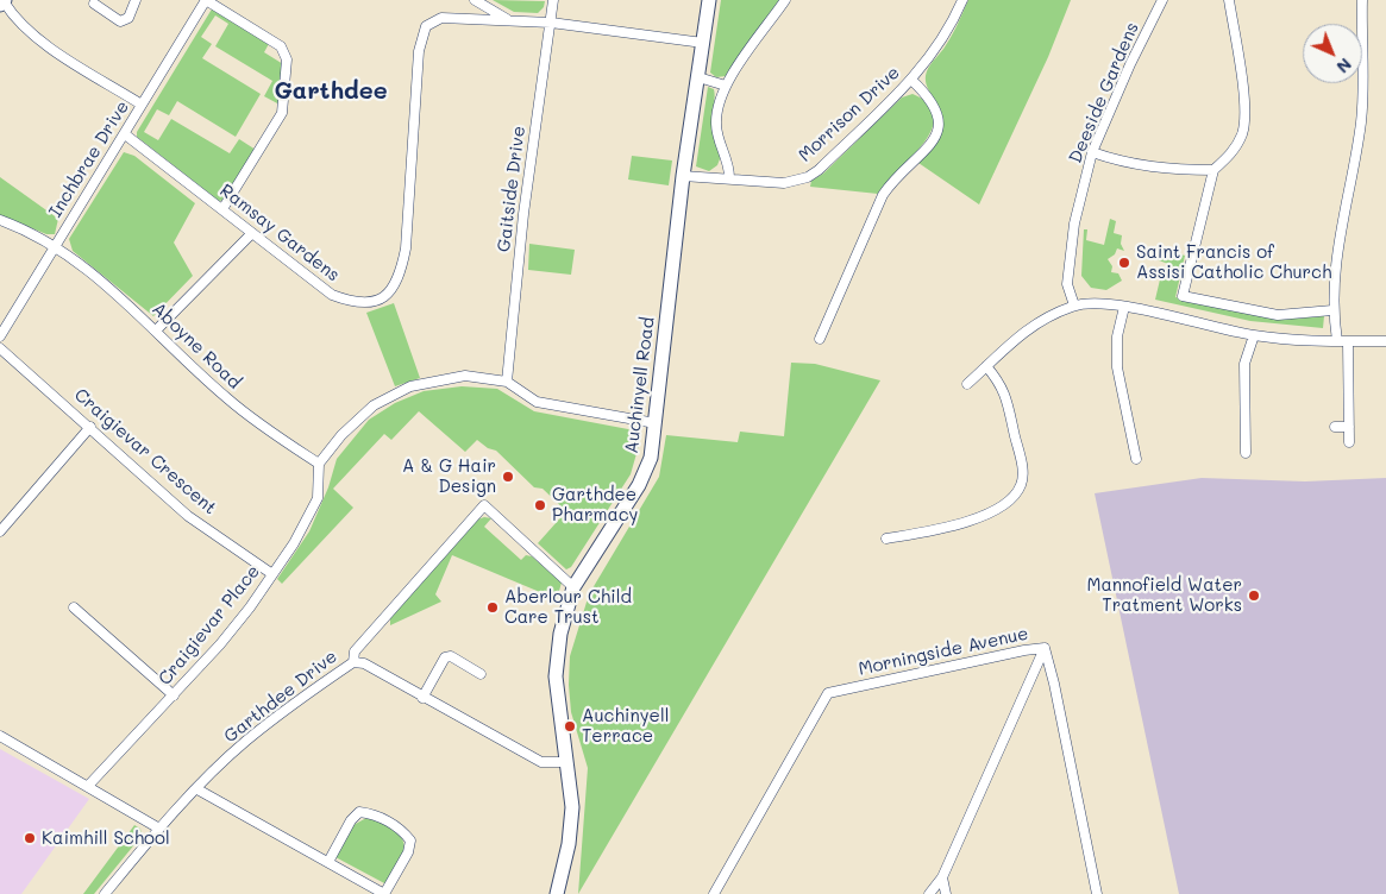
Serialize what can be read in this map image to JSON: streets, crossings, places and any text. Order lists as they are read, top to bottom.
{
  "streets": {
    "street": [
      "Deeside Gardens",
      "Morrison Drive",
      "Inchbrae Drive",
      "Gaitside Drive",
      "Ramsay Gardens",
      "Aboyne Road",
      "Auchinyell Road",
      "Craigievar Crescent",
      "Craigievar Place",
      "Morningside Avenue",
      "Garthdee Drive"
    ]
  },
  "crossings": [
    ["Morrison Drive", "Auchinyell Road"],
    ["Inchbrae Drive", "Ramsay Gardens"],
    ["Inchbrae Drive", "Aboyne Road"],
    ["Gaitside Drive", "Ramsay Gardens"],
    ["Ramsay Gardens", "Auchinyell Road"],
    ["Aboyne Road", "Craigievar Place"],
    ["Auchinyell Road", "Garthdee Drive"],
    ["Craigievar Crescent", "Craigievar Place"]
  ],
  "districts": ["Garthdee"],
  "places": [
    "Saint Francis of Assisi Catholic Church",
    "A & G Hair Design",
    "Garthdee Pharmacy",
    "Mannofield Water Tratment Works",
    "Aberlour Child Care Trust",
    "Auchinyell Terrace",
    "Kaimhill School"
  ],
  "north": "bottom right"
}
